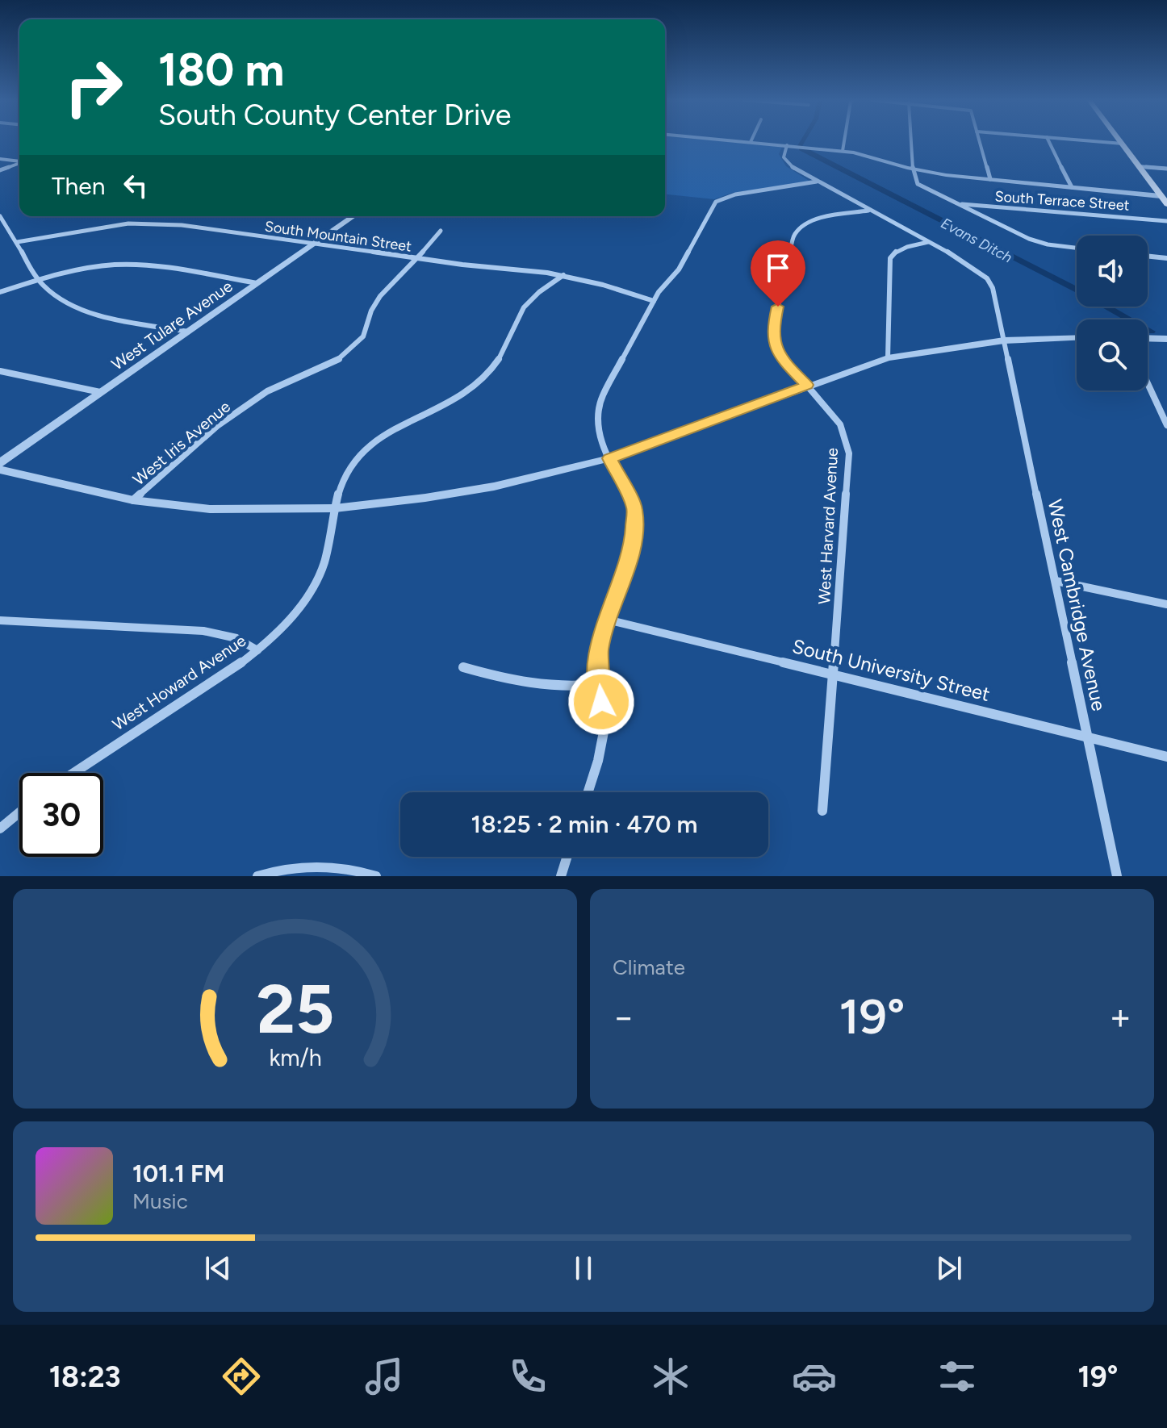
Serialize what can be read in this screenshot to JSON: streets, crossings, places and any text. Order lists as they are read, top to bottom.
{
  "streets": {
    "street": [
      "South Terrace Street",
      "South Mountain Street",
      "West Tulare Avenue",
      "West Iris Avenue",
      "West Harvard Avenue",
      "West Cambridge Avenue",
      "South University Street",
      "West Howard Avenue"
    ]
  },
  "crossings": [
    ["South Mountain Street", "West Tulare Avenue"],
    ["South Mountain Street", "West Iris Avenue"],
    ["South Mountain Street", "West Howard Avenue"],
    ["West Harvard Avenue", "West Cambridge Avenue"],
    ["West Harvard Avenue", "South University Street"],
    ["West Cambridge Avenue", "South University Street"]
  ],
  "water": ["Evans Ditch"],
  "page": {
    "turn": ["180 m", "South County Center Drive"],
    "then": "Then",
    "limit": "30",
    "trip": "18:25 · 2 min · 470 m",
    "tile": "Climate",
    "heat": ["−", "19°", "+"],
    "song": ["101.1 FM", "Music"],
    "tabs": ["18:23", "19°"],
    "gauge": ["25", "km/h"]
  }
}
